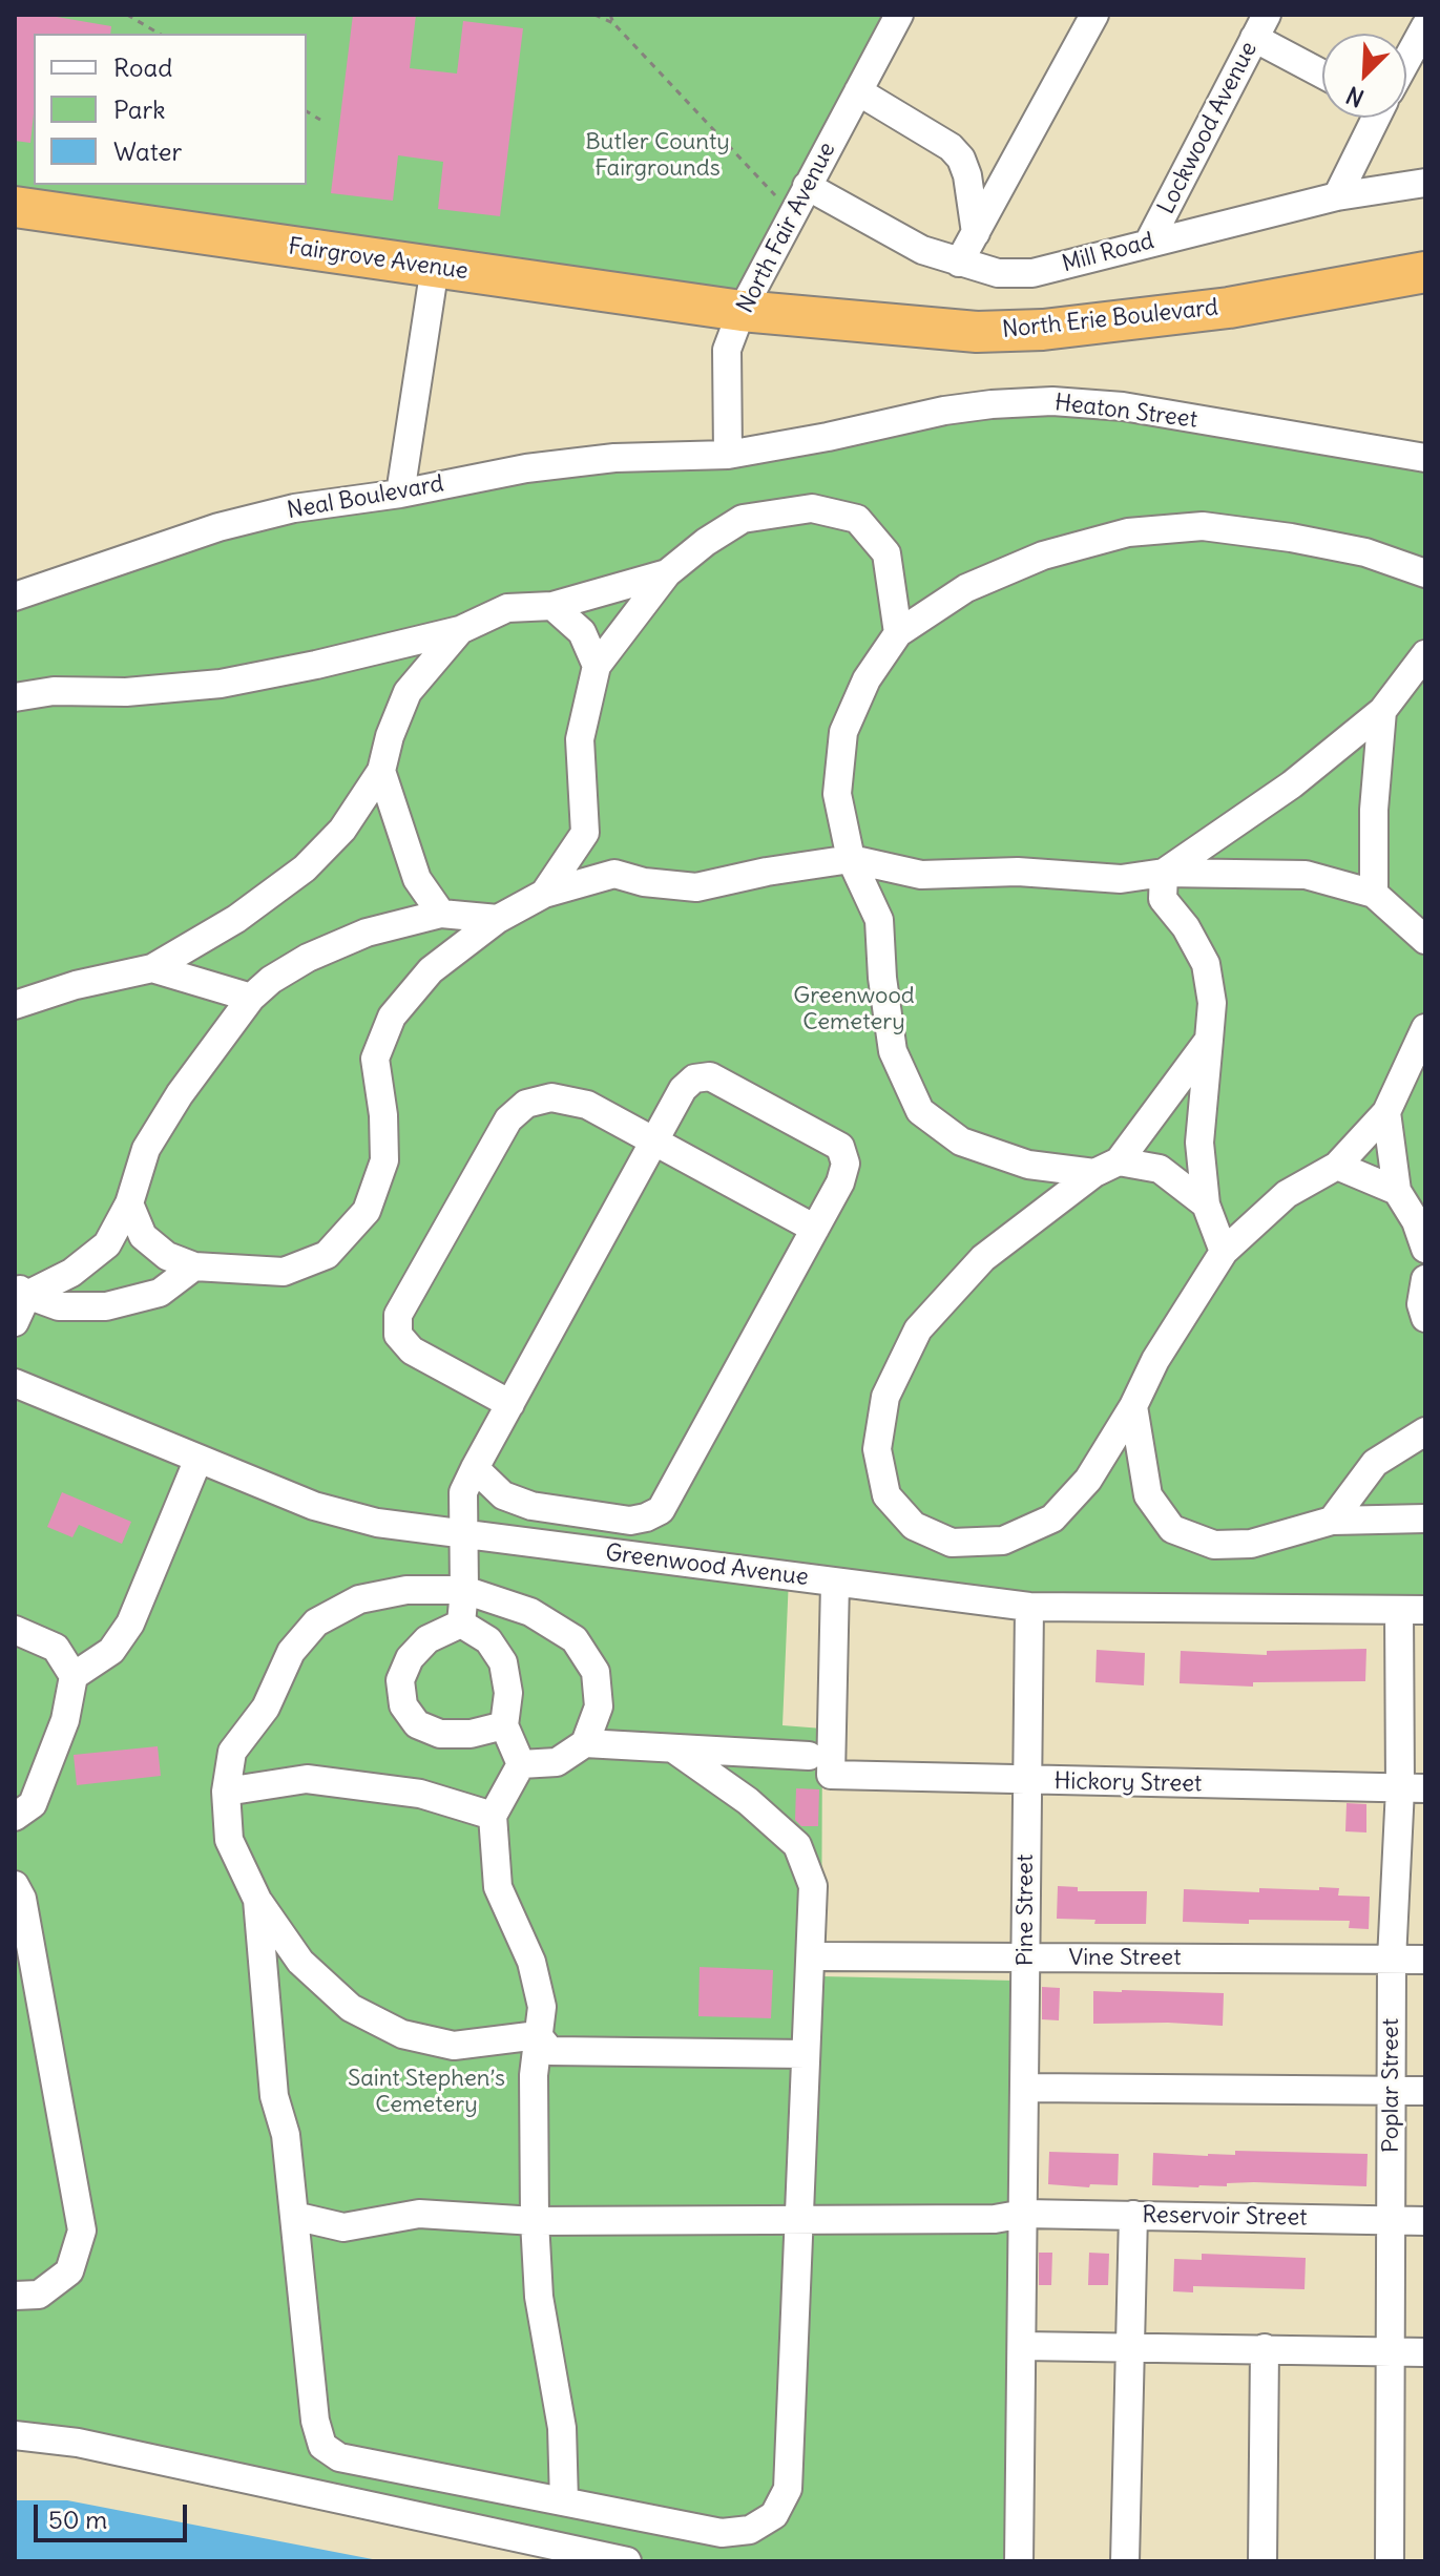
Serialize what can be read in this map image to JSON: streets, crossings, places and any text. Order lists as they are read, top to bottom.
{
  "streets": {
    "highway": ["Fairgrove Avenue", "North Erie Boulevard"],
    "street": [
      "Lockwood Avenue",
      "North Fair Avenue",
      "Mill Road",
      "Heaton Street",
      "Neal Boulevard",
      "Greenwood Avenue",
      "Hickory Street",
      "Pine Street",
      "Vine Street",
      "Poplar Street",
      "Reservoir Street"
    ]
  },
  "crossings": [
    ["Lockwood Avenue", "Mill Road"],
    ["North Fair Avenue", "Mill Road"],
    ["North Fair Avenue", "Fairgrove Avenue"],
    ["North Fair Avenue", "North Erie Boulevard"],
    ["North Fair Avenue", "Heaton Street"],
    ["North Fair Avenue", "Neal Boulevard"],
    ["Fairgrove Avenue", "North Erie Boulevard"],
    ["Heaton Street", "Neal Boulevard"],
    ["Greenwood Avenue", "Hickory Street"],
    ["Greenwood Avenue", "Pine Street"],
    ["Greenwood Avenue", "Poplar Street"],
    ["Hickory Street", "Pine Street"],
    ["Hickory Street", "Poplar Street"],
    ["Pine Street", "Vine Street"],
    ["Pine Street", "Reservoir Street"],
    ["Vine Street", "Poplar Street"],
    ["Poplar Street", "Reservoir Street"]
  ],
  "parks": ["Butler County Fairgrounds", "Greenwood Cemetery", "Saint Stephen’s Cemetery"],
  "legend": ["Road", "Park", "Water"],
  "scale_bar": "50 m",
  "north": "bottom left"
}
